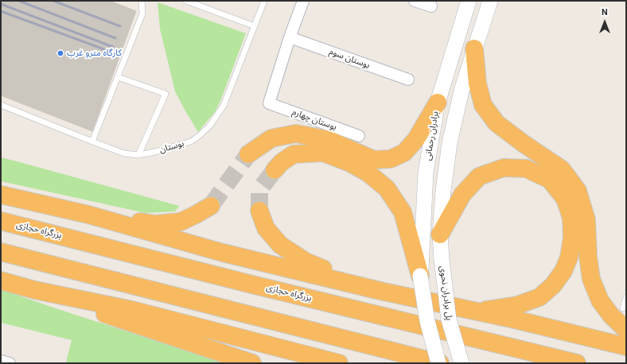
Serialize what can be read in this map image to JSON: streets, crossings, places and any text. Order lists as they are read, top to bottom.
{
  "streets": {
    "highway": ["بزرگراه حجازی"],
    "main road": ["برادران رحمانی", "پل برادران نحوی"],
    "street": ["بوستان سوم", "بوستان چهارم"],
    "lane": ["بوستان"]
  },
  "crossings": [
    ["بوستان سوم", "بوستان چهارم"],
    ["برادران رحمانی", "پل برادران نحوی"]
  ],
  "places": ["کارگاه مترو غرب"],
  "north": "top"
}
